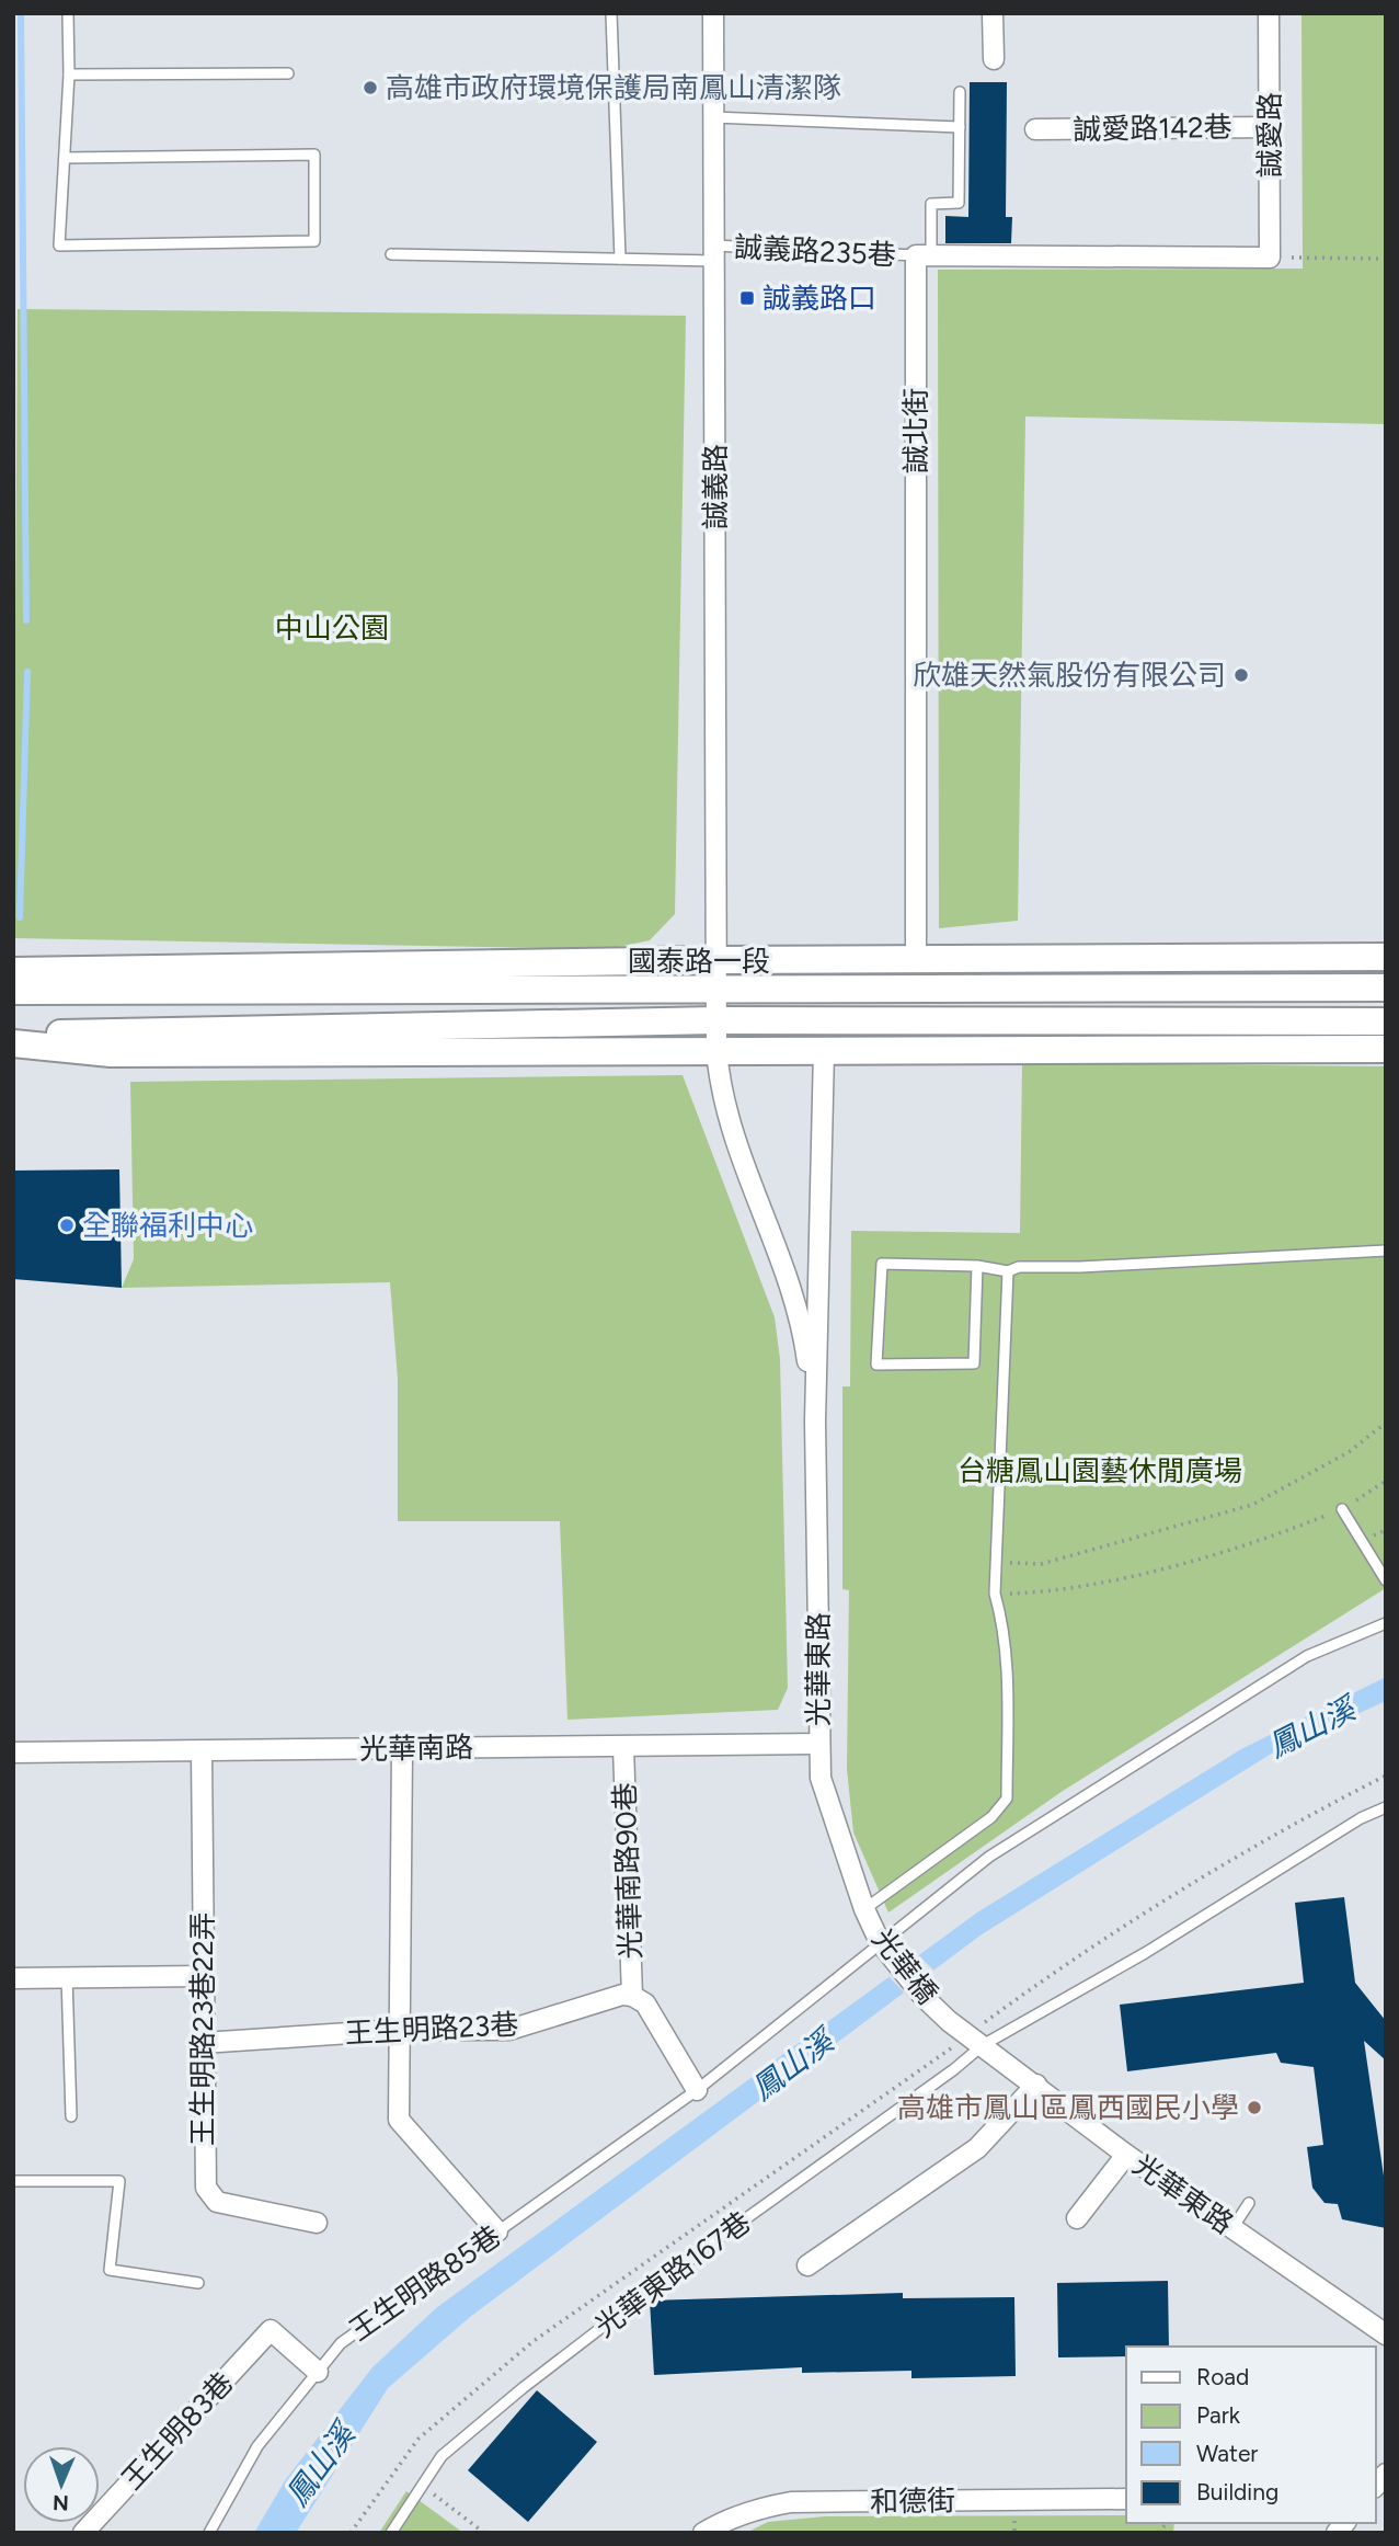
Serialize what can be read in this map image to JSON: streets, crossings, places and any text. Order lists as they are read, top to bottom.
{
  "streets": {
    "street": [
      "誠愛路142巷",
      "誠愛路",
      "誠北街",
      "誠義路",
      "國泰路一段",
      "光華東路",
      "光華南路",
      "光華南路90巷",
      "光華橋",
      "王生明路23巷22弄",
      "王生明路23巷",
      "王生明83巷",
      "和德街"
    ],
    "lane": ["誠義路235巷", "光華東路167巷", "王生明路85巷"]
  },
  "crossings": [
    ["誠愛路142巷", "誠愛路"],
    ["誠義路235巷", "誠北街"],
    ["誠義路235巷", "誠義路"],
    ["誠北街", "國泰路一段"],
    ["誠義路", "國泰路一段"],
    ["誠義路", "光華東路"],
    ["國泰路一段", "光華東路"],
    ["光華東路", "光華南路"],
    ["光華東路", "光華橋"],
    ["光華東路", "光華東路167巷"],
    ["光華南路", "光華南路90巷"],
    ["光華南路", "王生明路23巷22弄"],
    ["光華南路90巷", "王生明路23巷"],
    ["光華橋", "王生明路85巷"],
    ["王生明路23巷22弄", "王生明路23巷"],
    ["王生明路85巷", "王生明83巷"]
  ],
  "water": ["鳳山溪"],
  "parks": ["中山公園", "台糖鳳山園藝休閒廣場"],
  "places": {
    "other": [
      "高雄市政府環境保護局南鳳山清潔隊",
      "欣雄天然氣股份有限公司",
      "全聯福利中心",
      "高雄市鳳山區鳳西國民小學"
    ],
    "transit": ["誠義路口"]
  },
  "legend": [
    "Road",
    "Park",
    "Water",
    "Building"
  ],
  "north": "bottom"
}
